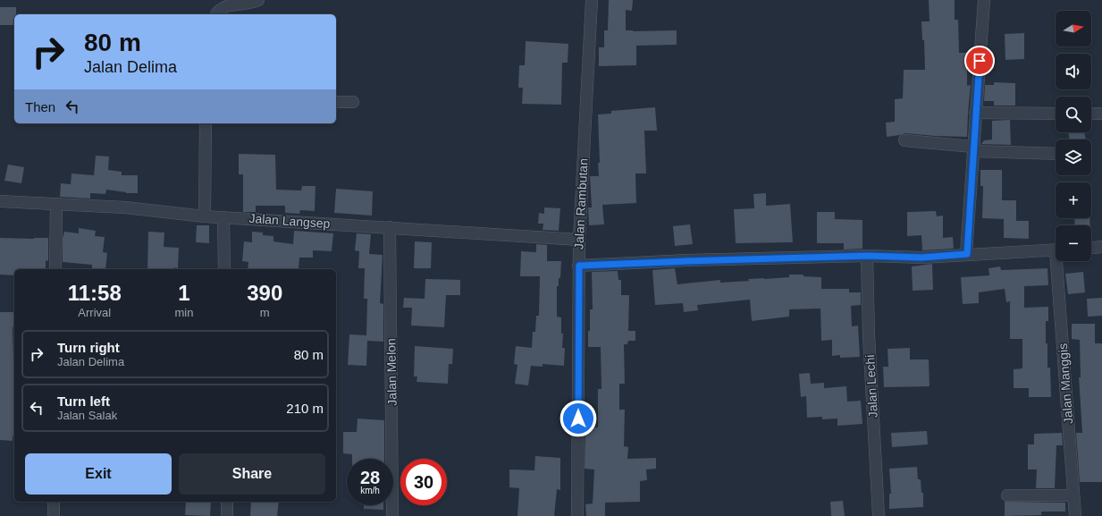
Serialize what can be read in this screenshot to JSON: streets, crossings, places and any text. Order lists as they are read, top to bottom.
{
  "streets": {
    "street": [
      "Jalan Rambutan",
      "Jalan Langsep",
      "Jalan Melon",
      "Jalan Manggis",
      "Jalan Lechi"
    ]
  },
  "crossings": [
    ["Jalan Rambutan", "Jalan Langsep"],
    ["Jalan Langsep", "Jalan Melon"]
  ],
  "north": "right",
  "page": {
    "map_buttons": ["+", "−"],
    "turn": ["80 m", "Jalan Delima"],
    "then": "Then",
    "eta": [
      "11:58",
      "Arrival",
      "1",
      "min",
      "390",
      "m"
    ],
    "list": [
      {
        "name": "Turn right",
        "note": "Jalan Delima",
        "value": "80 m"
      },
      {
        "name": "Turn left",
        "note": "Jalan Salak",
        "value": "210 m"
      }
    ],
    "buttons": ["Exit", "Share"],
    "speed": "28 km/h",
    "limit": "30"
  }
}
